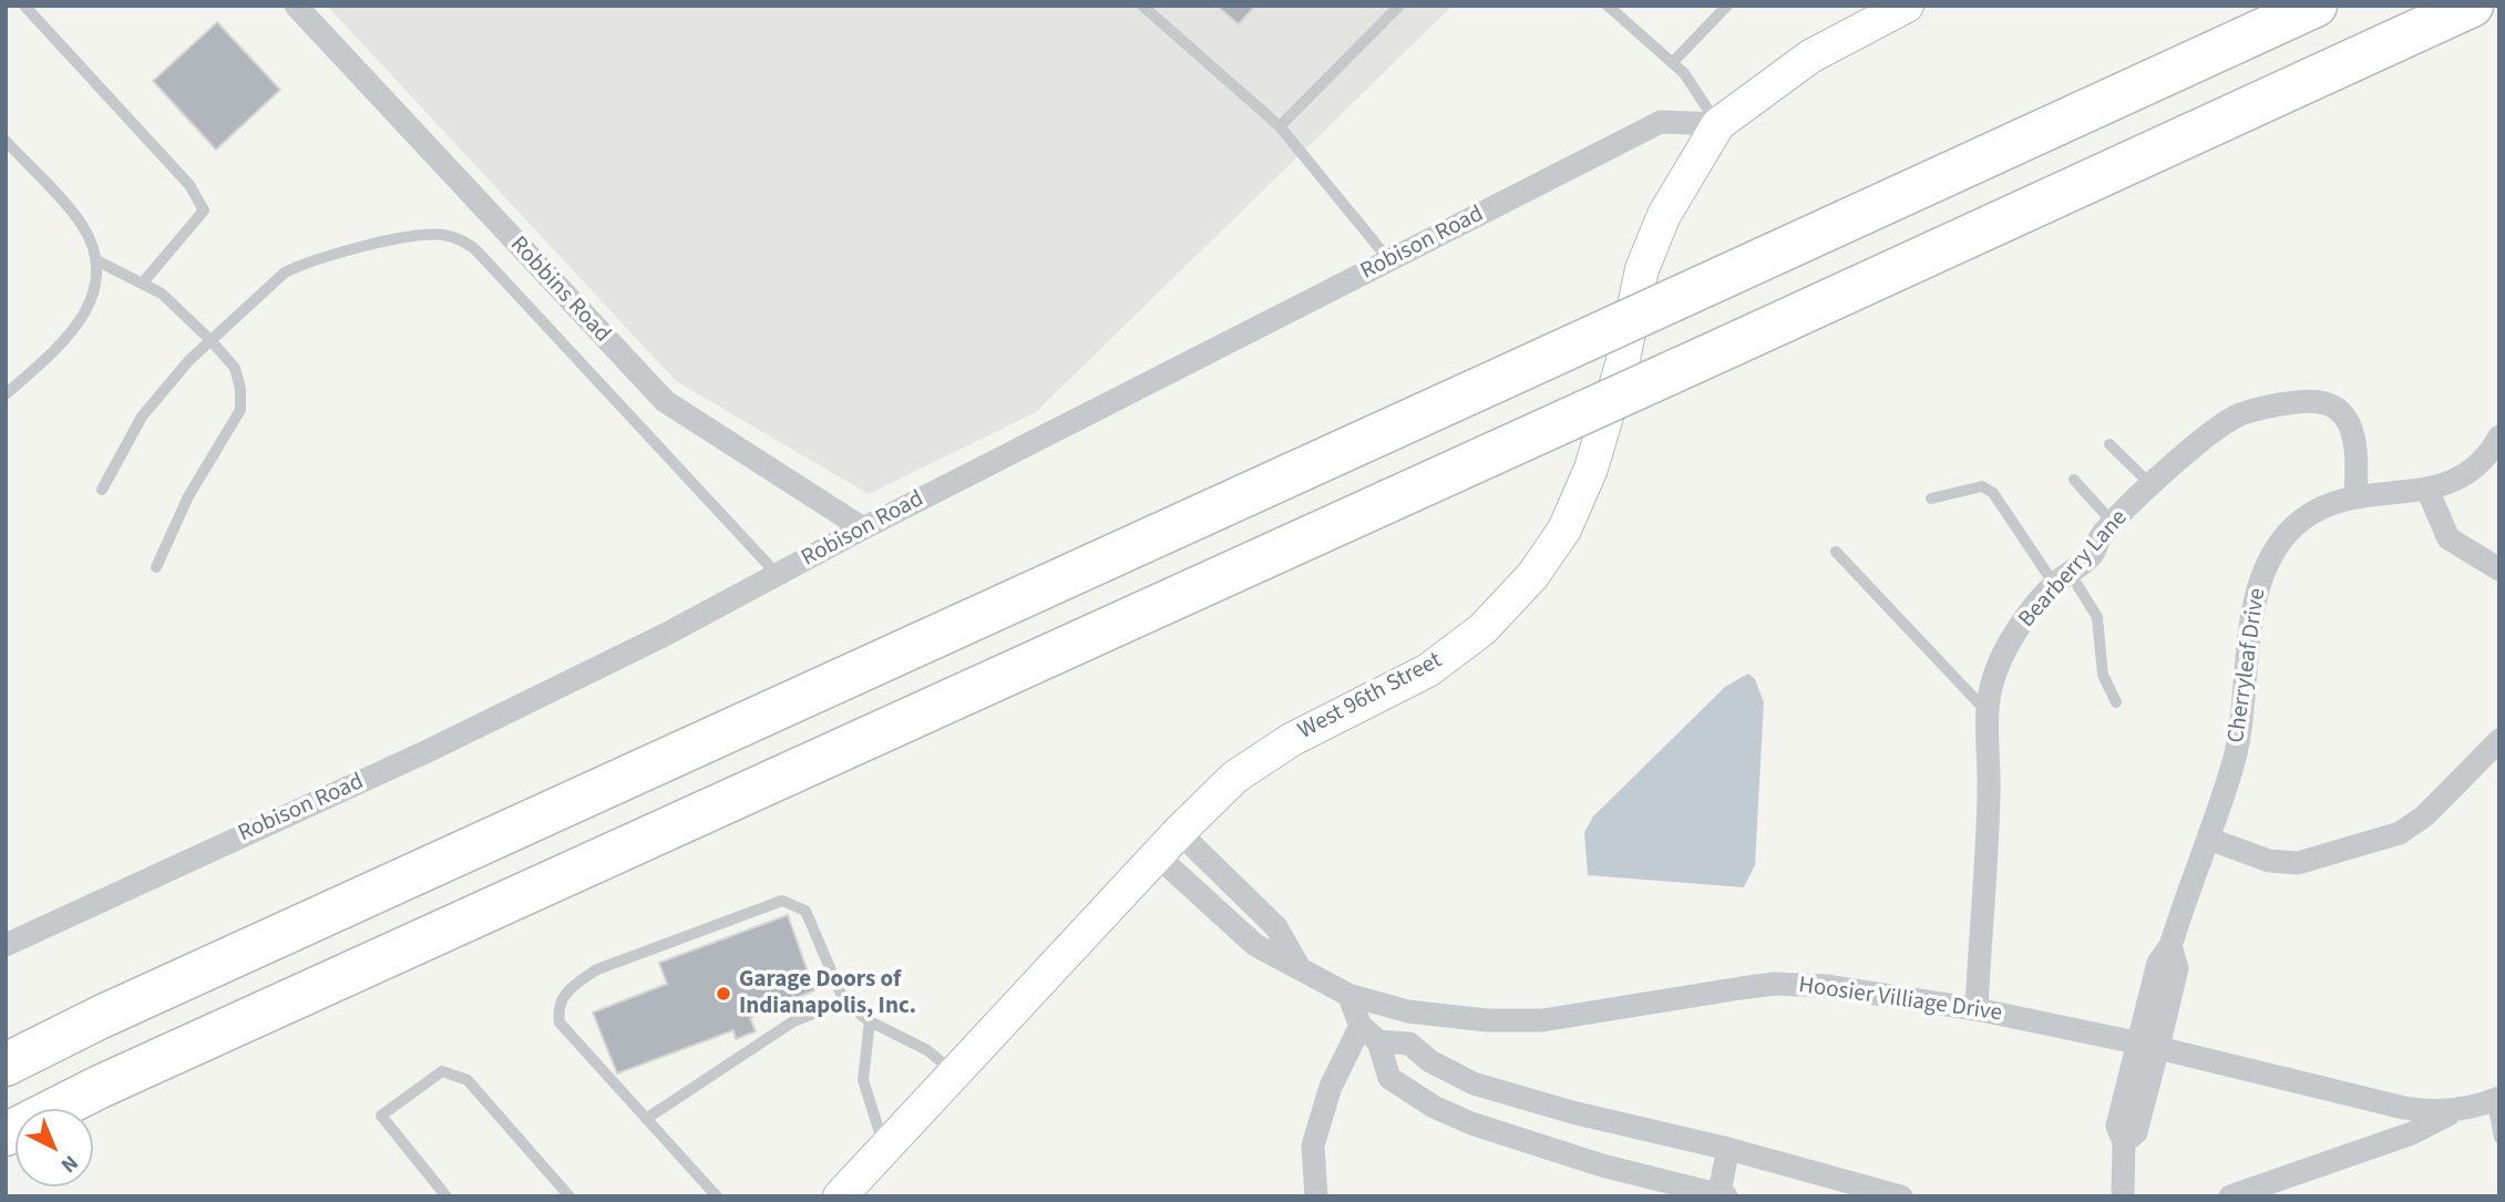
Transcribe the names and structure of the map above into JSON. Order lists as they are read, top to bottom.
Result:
{
  "streets": {
    "street": [
      "Robison Road",
      "Robbins Road",
      "Bearberry Lane",
      "Cherryleaf Drive",
      "West 96th Street",
      "Hoosier Villiage Drive"
    ]
  },
  "crossings": [
    ["Robison Road", "Robbins Road"],
    ["Robison Road", "West 96th Street"],
    ["Bearberry Lane", "Cherryleaf Drive"],
    ["Bearberry Lane", "Hoosier Villiage Drive"],
    ["Cherryleaf Drive", "Hoosier Villiage Drive"],
    ["West 96th Street", "Hoosier Villiage Drive"]
  ],
  "places": ["Garage Doors of Indianapolis, Inc."],
  "north": "bottom right"
}
